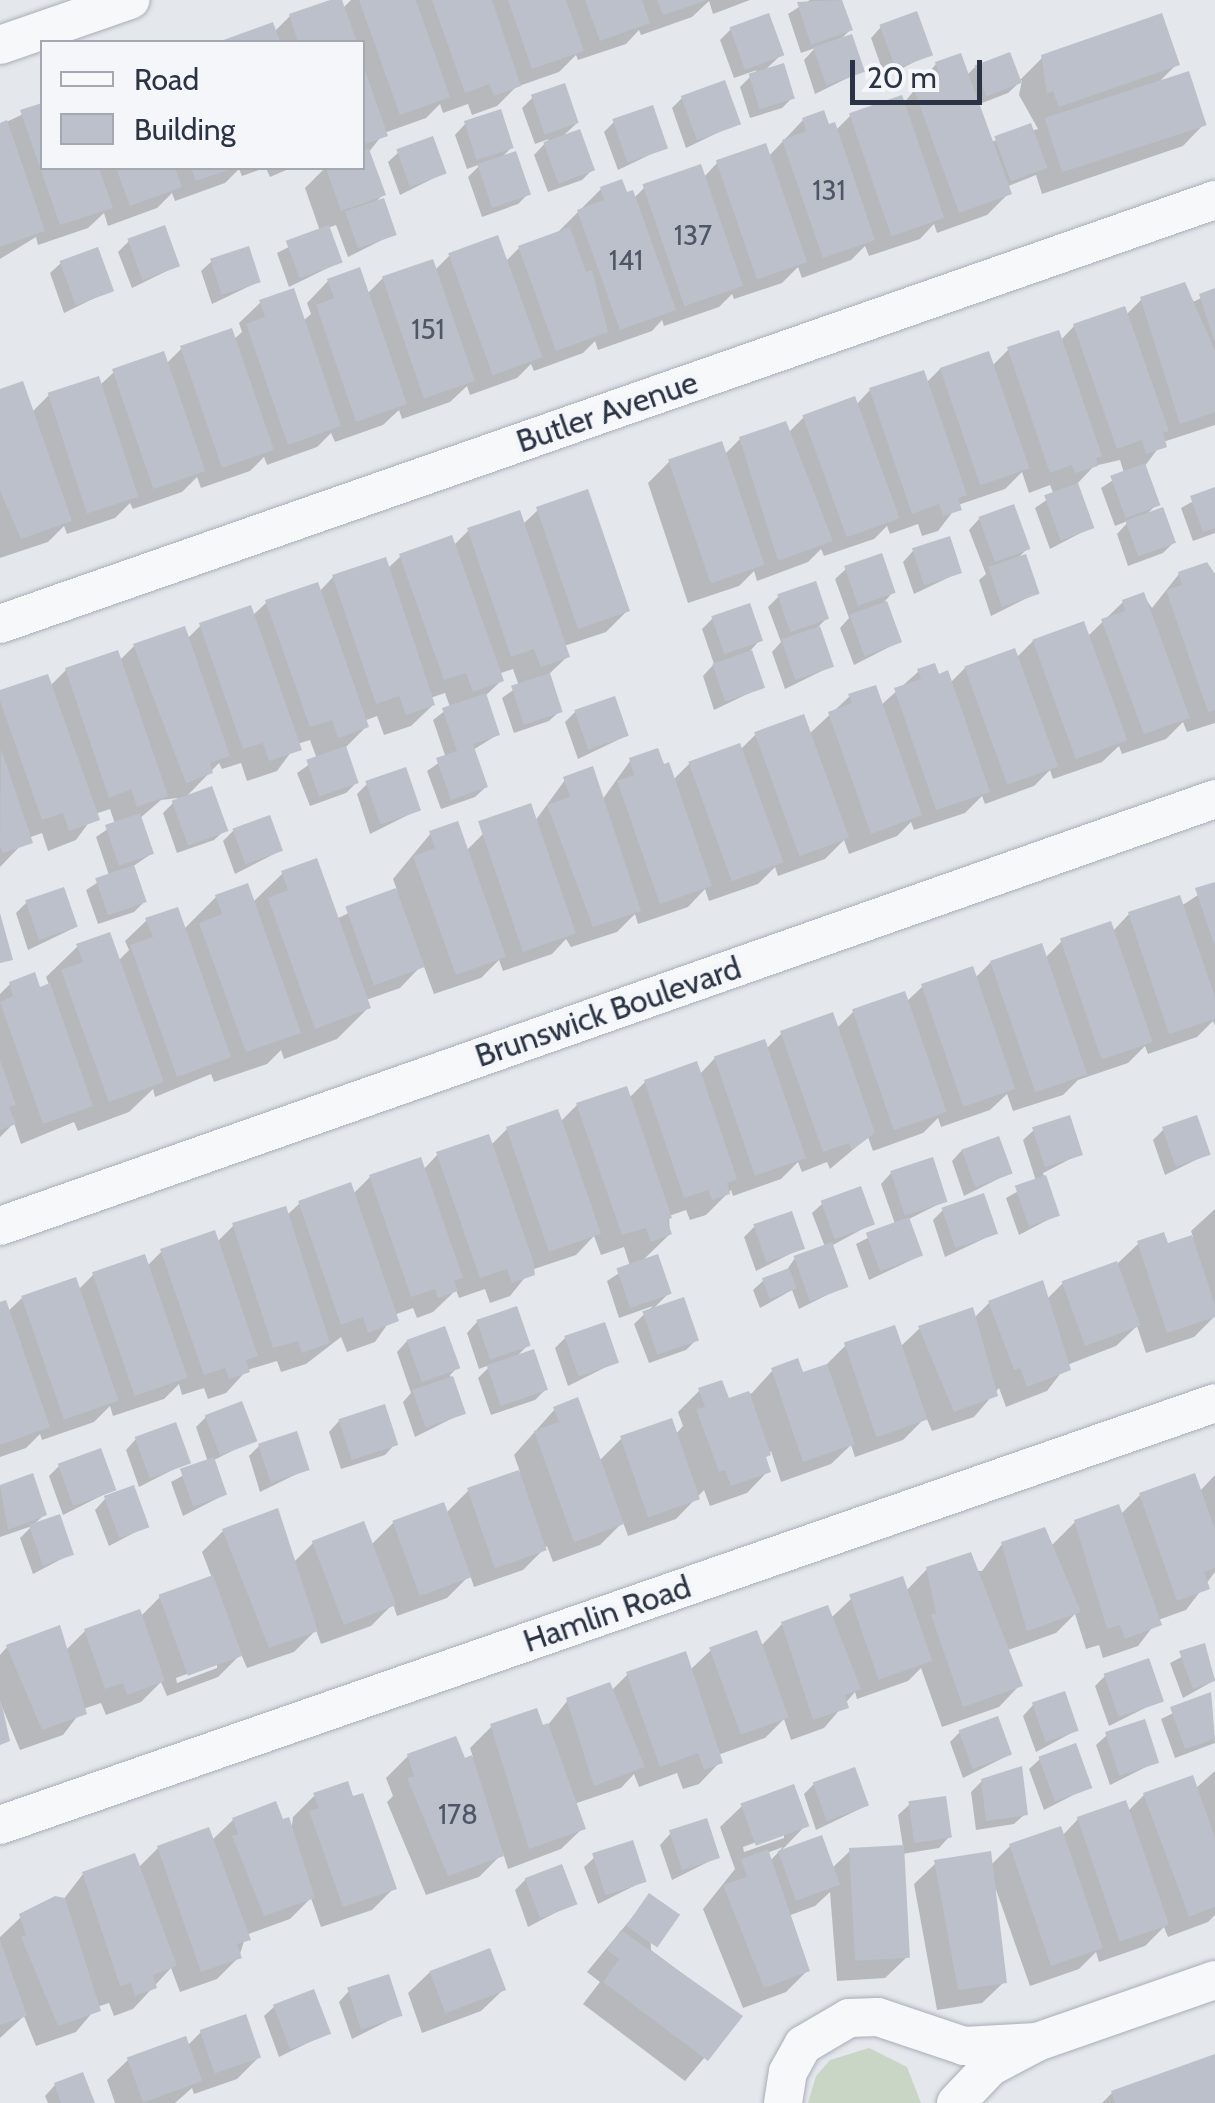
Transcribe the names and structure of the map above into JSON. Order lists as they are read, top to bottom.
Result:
{
  "streets": {
    "street": ["Butler Avenue", "Brunswick Boulevard", "Hamlin Road"]
  },
  "house_numbers": [
    "131",
    "137",
    "141",
    "151",
    "178"
  ],
  "legend": ["Road", "Building"],
  "scale_bar": "20 m"
}
